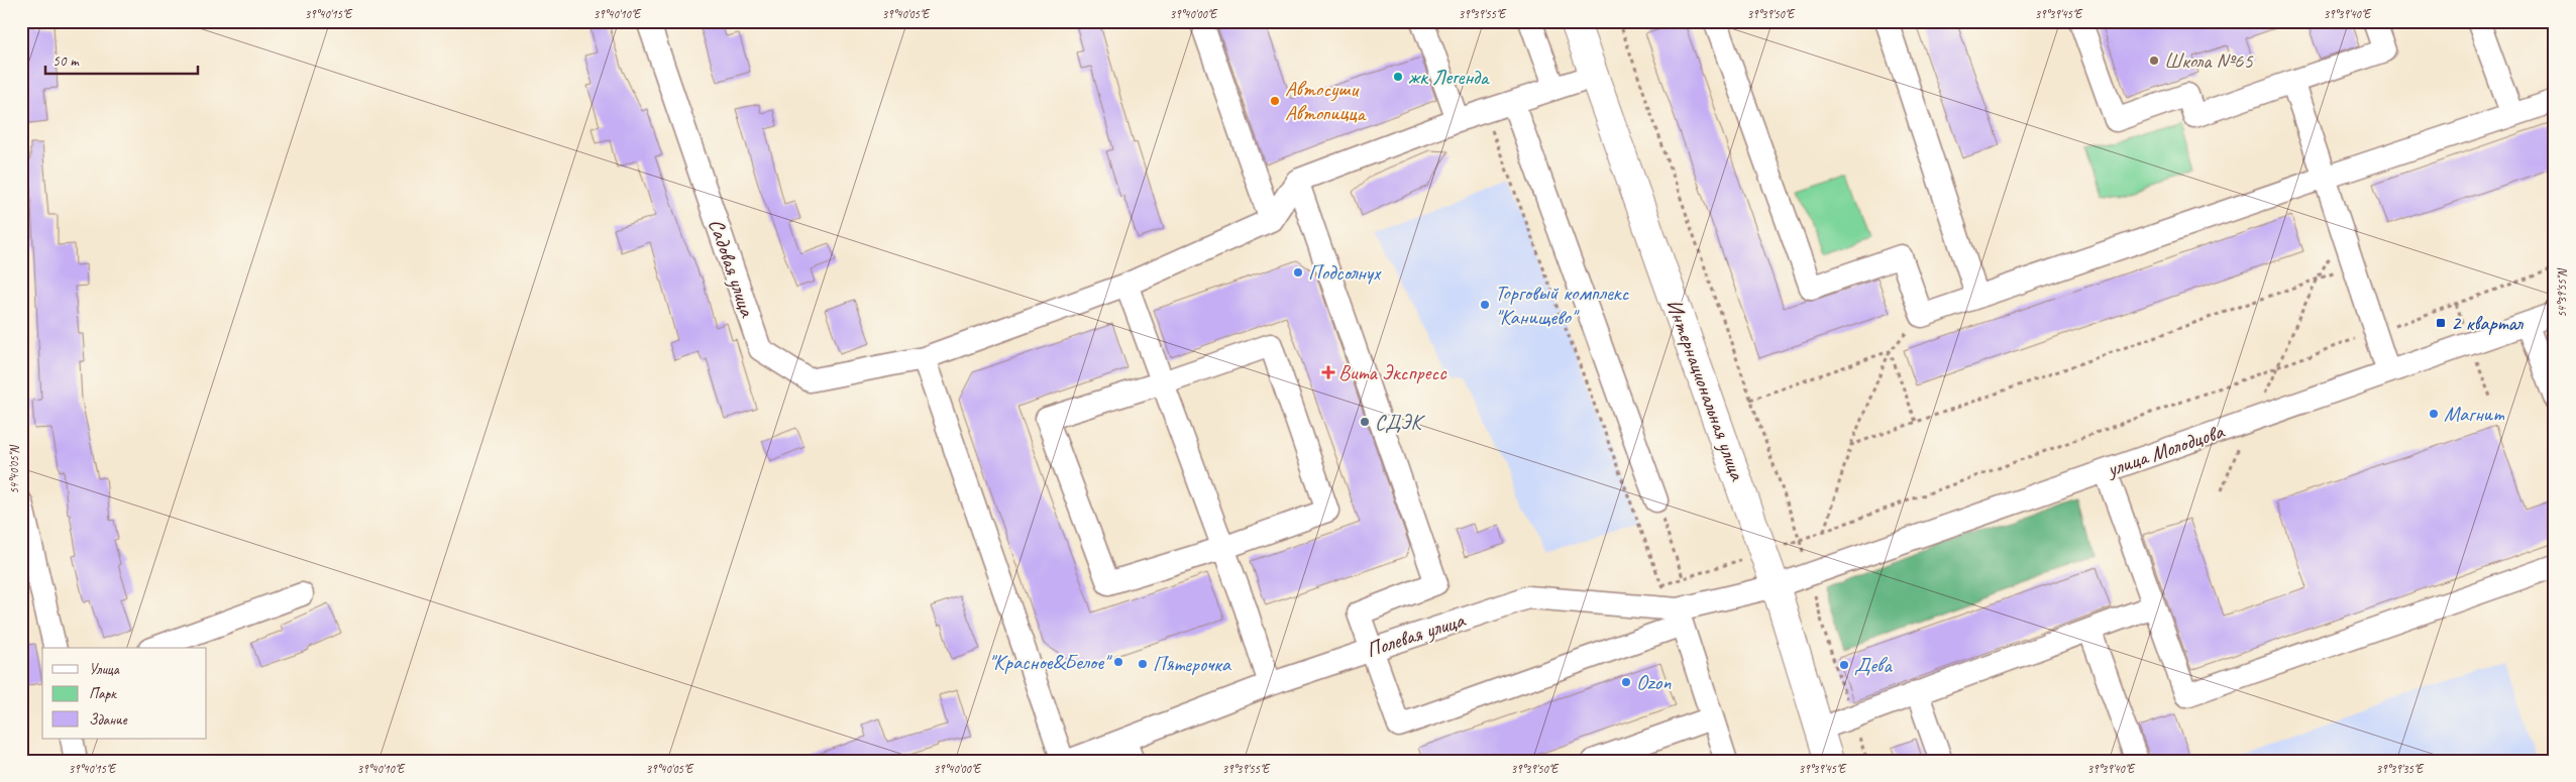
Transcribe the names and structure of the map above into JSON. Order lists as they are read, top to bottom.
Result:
{
  "streets": {
    "main road": ["Интернациональная улица"],
    "street": ["Садовая улица", "улица Молодцова", "Полевая улица"]
  },
  "crossings": [
    ["Интернациональная улица", "улица Молодцова"],
    ["Интернациональная улица", "Полевая улица"],
    ["улица Молодцова", "Полевая улица"]
  ],
  "places": {
    "other": [
      "Школа №65",
      "жк Легенда",
      "Автосуши Автопицца",
      "Подсолнух",
      "Торговый комплекс \"Канищево\"",
      "Магнит",
      "СДЭК",
      "\"Красное&Белое\"",
      "Пятерочка",
      "Дева",
      "Ozon"
    ],
    "transit": ["2 квартал"],
    "health": ["Вита Экспресс"]
  },
  "legend": ["Улица", "Парк", "Здание"],
  "scale_bar": "50 m",
  "coordinates": [
    "39°40'15\"E",
    "39°40'10\"E",
    "39°40'05\"E",
    "39°40'00\"E",
    "39°39'55\"E",
    "39°39'50\"E",
    "39°39'45\"E",
    "39°39'40\"E",
    "54°39'55\"N",
    "54°40'05\"N",
    "39°39'35\"E"
  ]
}
